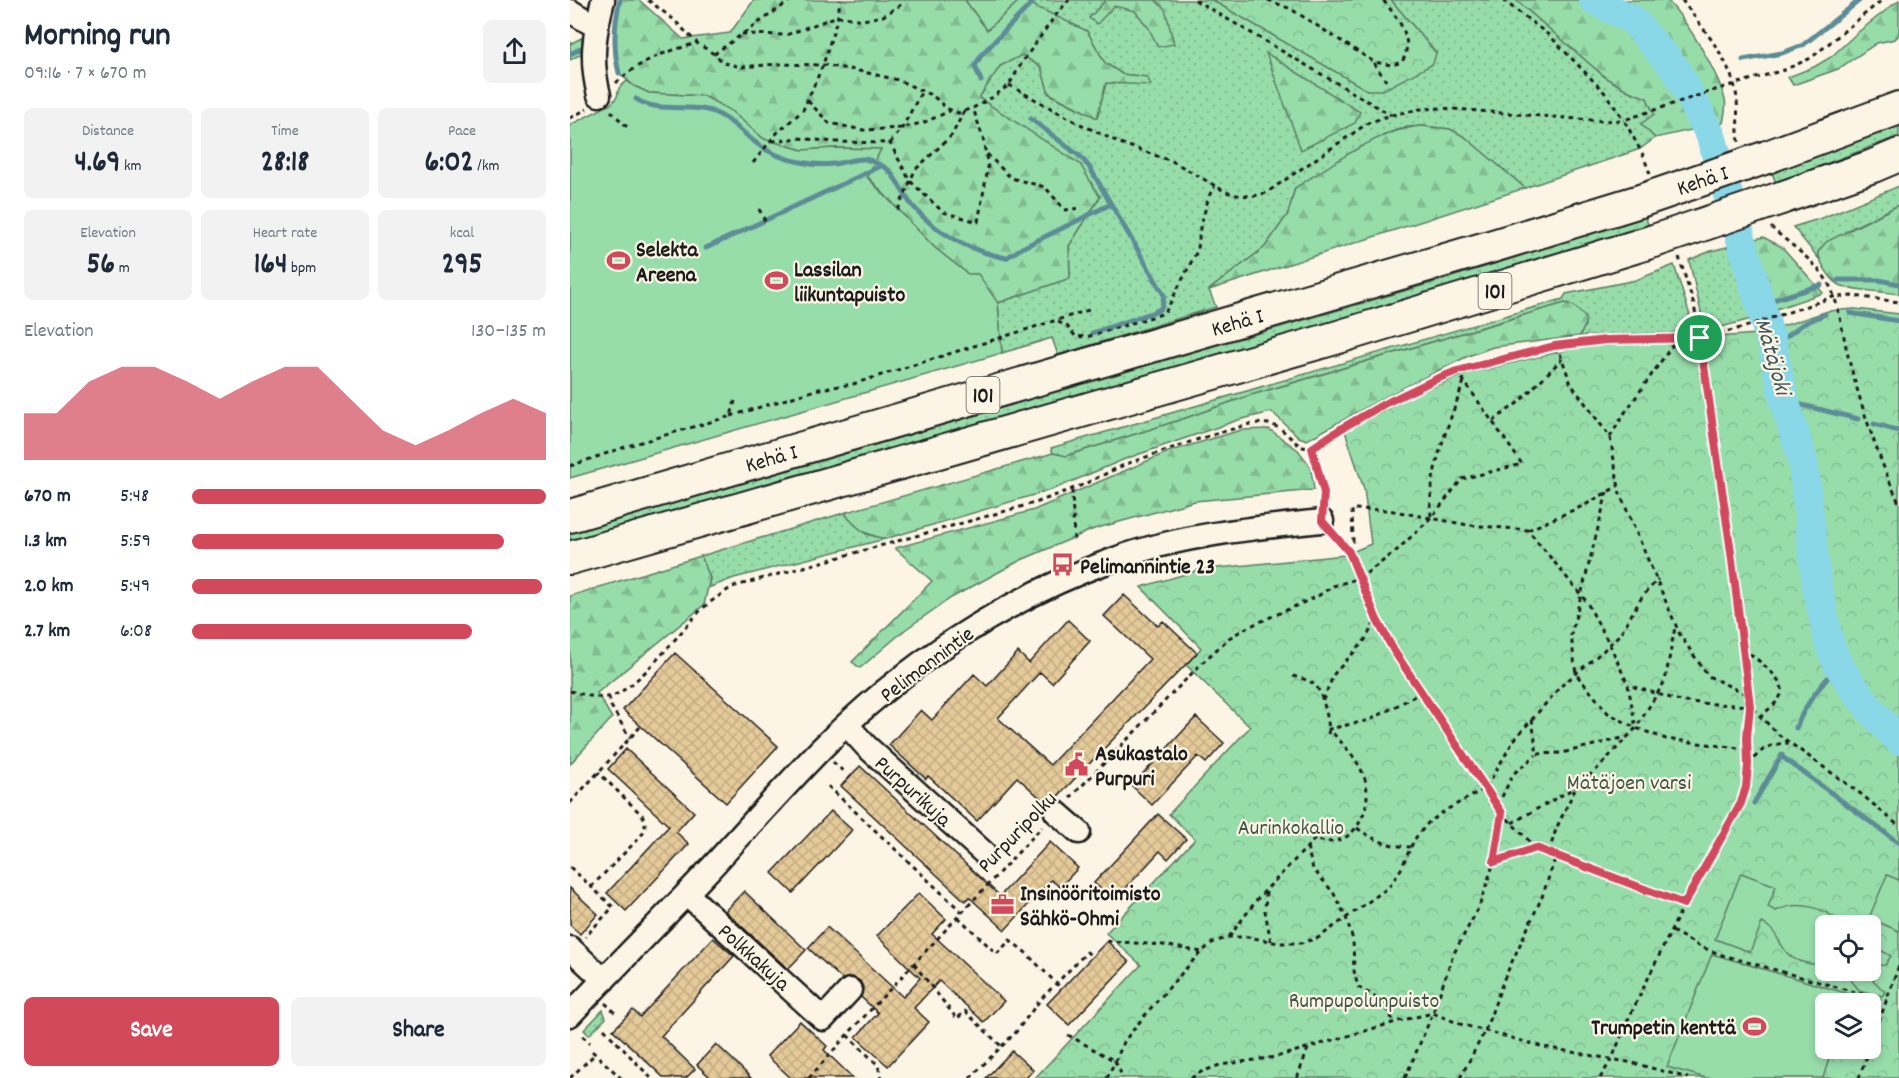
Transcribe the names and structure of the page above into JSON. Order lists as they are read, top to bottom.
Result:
{
  "streets": {
    "highway": ["Kehä I", "101"],
    "street": ["Pelimannintie", "Purpurikuja", "Polkkakuja"],
    "path": ["Purpuripolku"]
  },
  "crossings": [
    ["Pelimannintie", "Purpurikuja"],
    ["Pelimannintie", "Polkkakuja"]
  ],
  "water": ["Mätäjoki"],
  "parks": ["Mätäjoen varsi", "Aurinkokallio", "Rumpupolunpuisto"],
  "places": {
    "sports": ["Selekta Areena", "Lassilan liikuntapuisto", "Trumpetin kenttä"],
    "bus stop": ["Pelimannintie 23"],
    "public building": ["Asukastalo Purpuri"],
    "office": ["Insinööritoimisto Sähkö-Ohmi"]
  },
  "page": {
    "heading": ["Morning run", "09:16 · 7 × 670 m"],
    "stats": [
      ["Distance", "4.69 km"],
      ["Time", "28:18"],
      ["Pace", "6:02 /km"],
      ["Elevation", "56 m"],
      ["Heart rate", "164 bpm"],
      ["kcal", "295"]
    ],
    "chart": ["Elevation", "130–135 m"],
    "list": [
      {
        "name": "670 m",
        "note": "5:48"
      },
      {
        "name": "1.3 km",
        "note": "5:59"
      },
      {
        "name": "2.0 km",
        "note": "5:49"
      },
      {
        "name": "2.7 km",
        "note": "6:08"
      }
    ],
    "buttons": ["Save", "Share"]
  }
}
